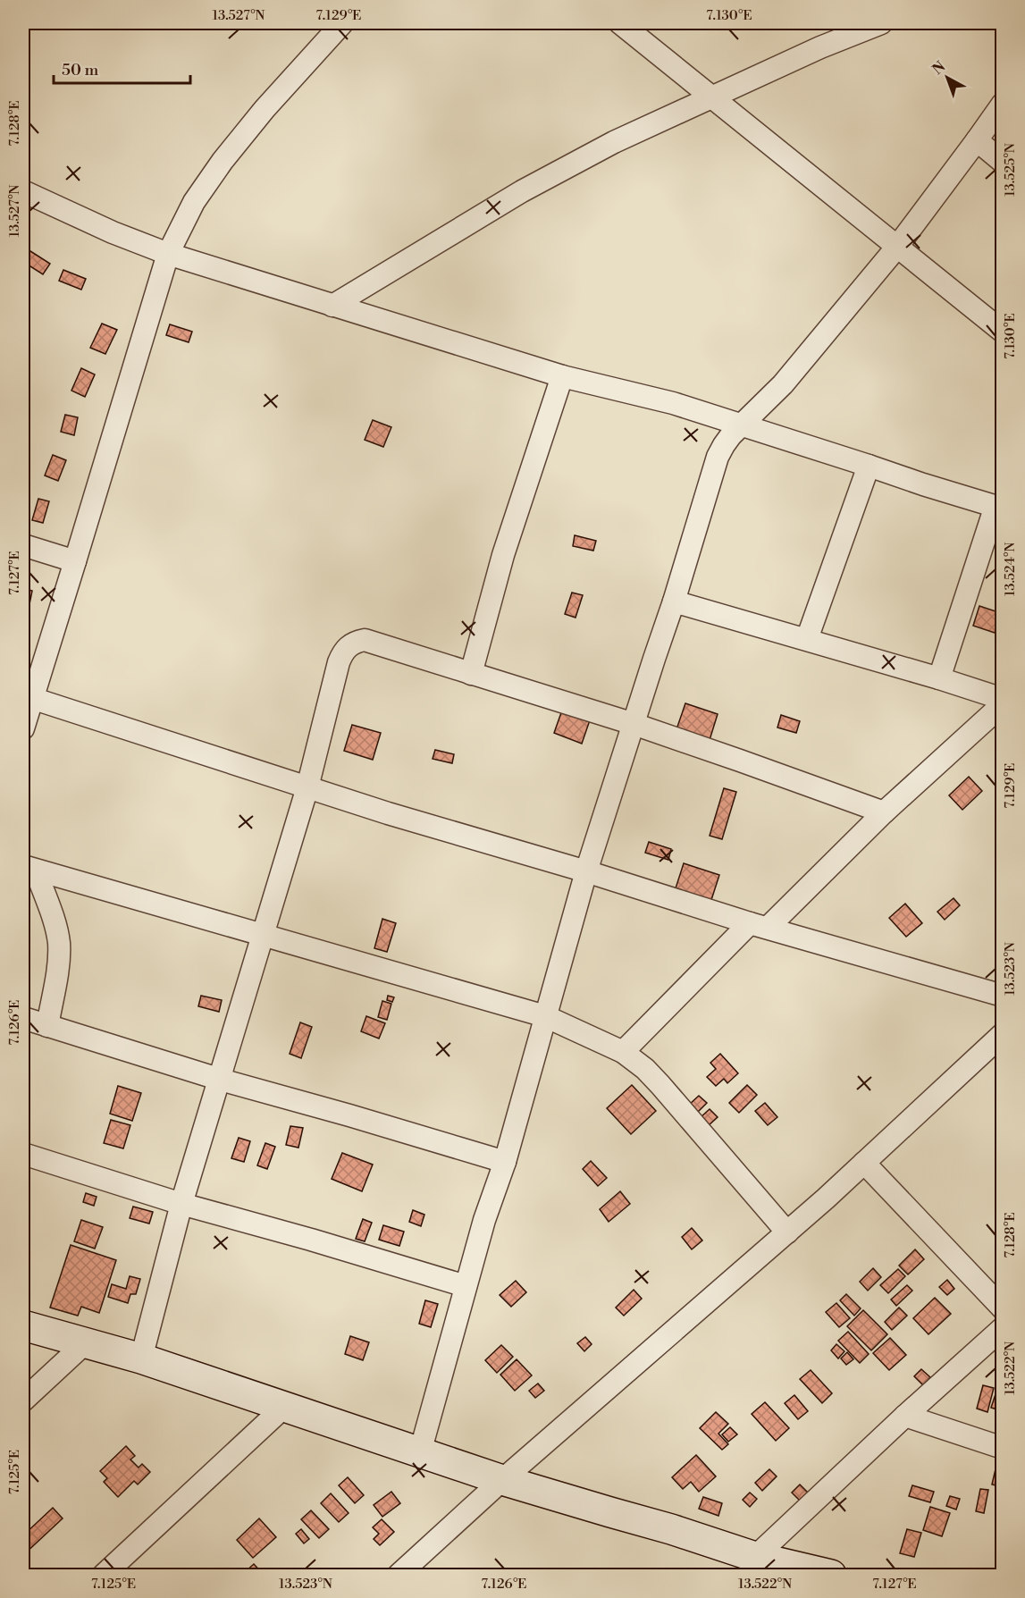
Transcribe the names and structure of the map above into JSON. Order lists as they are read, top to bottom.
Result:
{
  "scale_bar": "50 m",
  "north": "top left",
  "coordinates": [
    "13.527°N",
    "7.129°E",
    "7.130°E",
    "7.128°E",
    "13.525°N",
    "13.524°N",
    "7.127°E",
    "13.523°N",
    "7.126°E",
    "13.522°N",
    "7.125°E"
  ]
}
